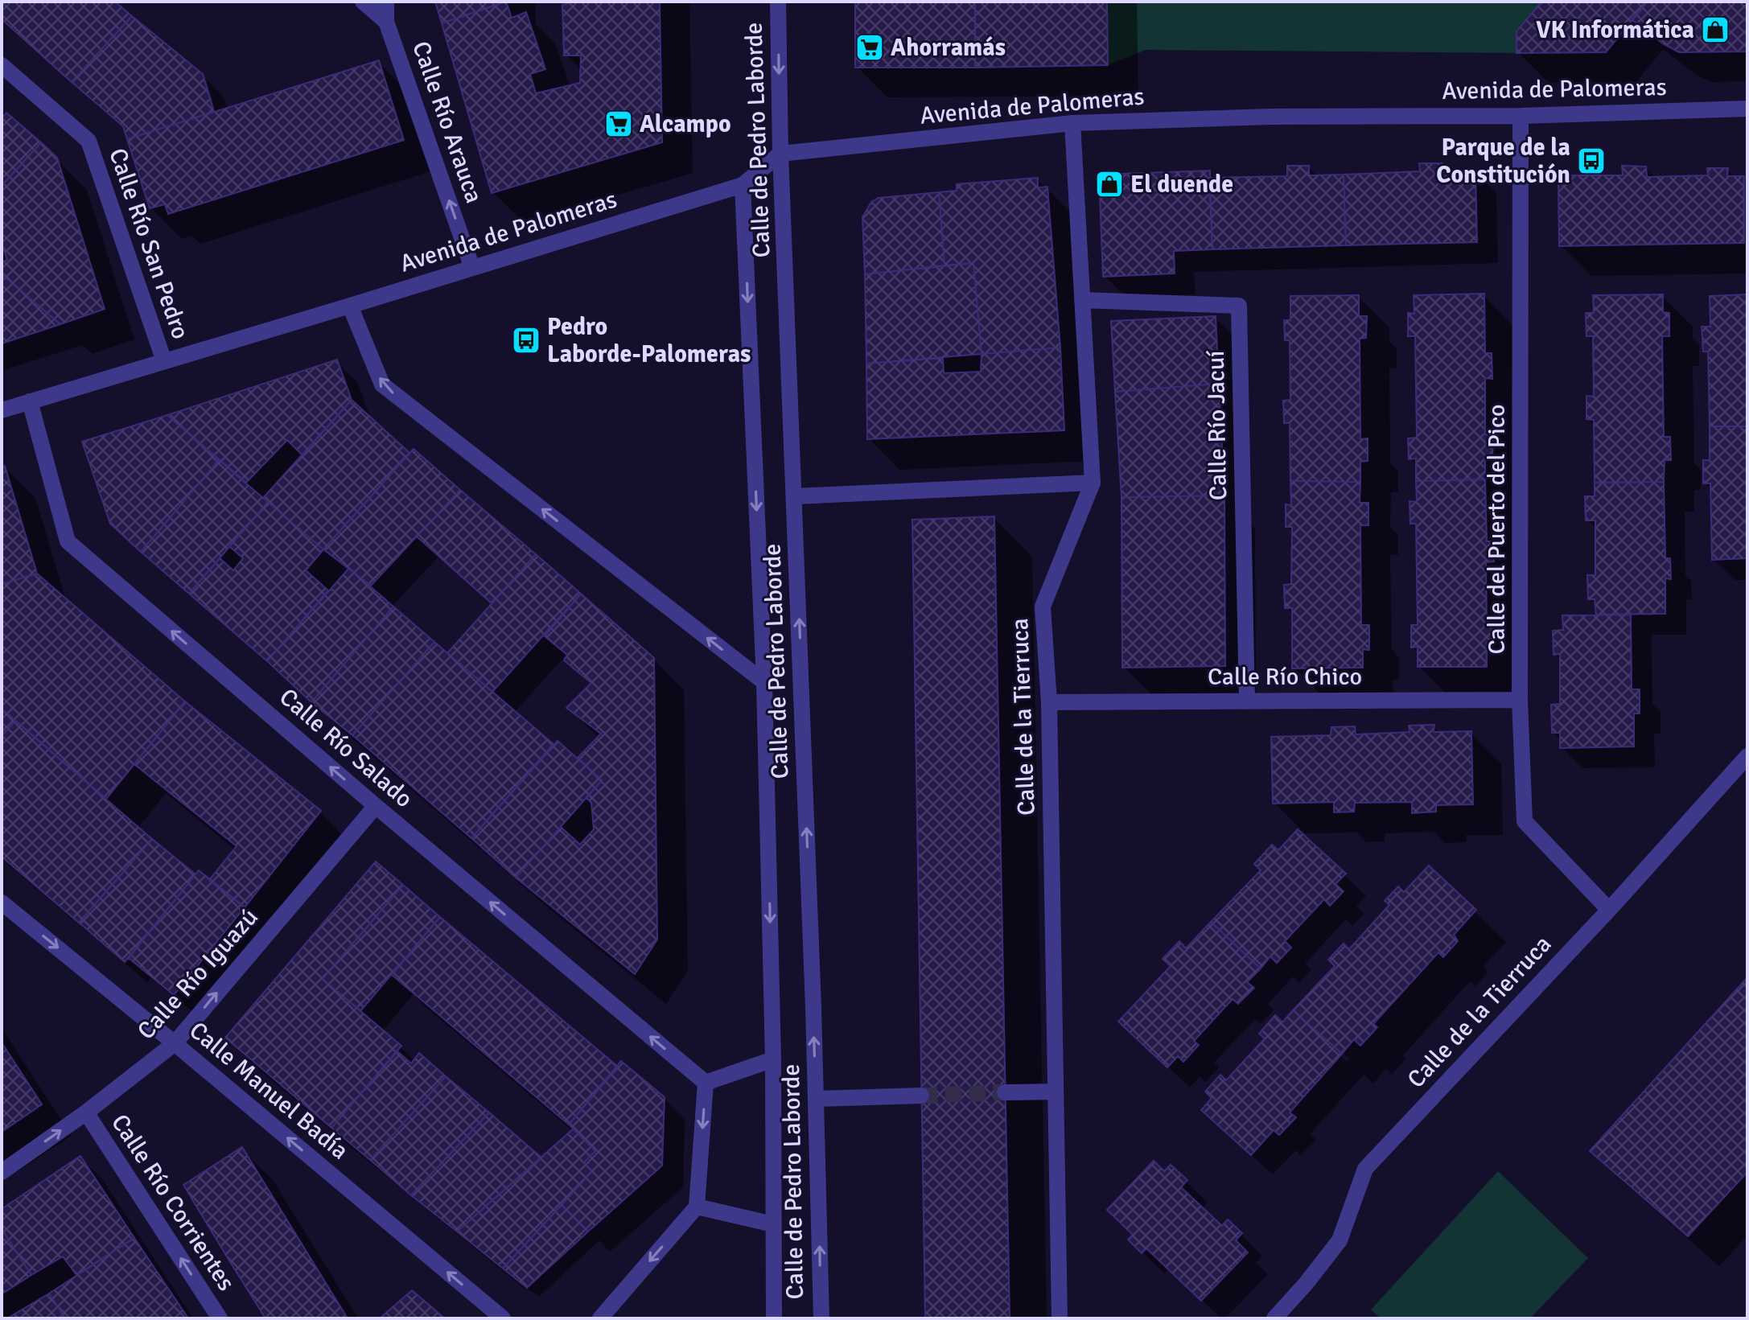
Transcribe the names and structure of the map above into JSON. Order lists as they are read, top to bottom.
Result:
{
  "streets": {
    "street": [
      "Avenida de Palomeras",
      "Calle Río Arauca",
      "Calle de Pedro Laborde",
      "Calle Río San Pedro",
      "Calle Río Jacuí",
      "Calle del Puerto del Pico",
      "Calle Río Chico",
      "Calle de la Tierruca",
      "Calle Río Salado",
      "Calle Río Iguazú",
      "Calle Manuel Badía",
      "Calle Río Corrientes"
    ]
  },
  "crossings": [
    ["Avenida de Palomeras", "Calle Río Arauca"],
    ["Avenida de Palomeras", "Calle de Pedro Laborde"],
    ["Avenida de Palomeras", "Calle Río San Pedro"],
    ["Avenida de Palomeras", "Calle del Puerto del Pico"],
    ["Avenida de Palomeras", "Calle de la Tierruca"],
    ["Avenida de Palomeras", "Calle Río Salado"],
    ["Calle Río Jacuí", "Calle Río Chico"],
    ["Calle Río Jacuí", "Calle de la Tierruca"],
    ["Calle del Puerto del Pico", "Calle Río Chico"],
    ["Calle del Puerto del Pico", "Calle de la Tierruca"],
    ["Calle Río Chico", "Calle de la Tierruca"],
    ["Calle Río Salado", "Calle Río Iguazú"],
    ["Calle Río Iguazú", "Calle Manuel Badía"],
    ["Calle Río Iguazú", "Calle Río Corrientes"]
  ],
  "one_way": [
    "Calle Río Arauca",
    "Calle Río Salado",
    "Calle Río Iguazú",
    "Calle Río Corrientes"
  ],
  "places": {
    "shop": ["VK Informática", "El duende"],
    "supermarket": ["Ahorramás", "Alcampo"],
    "bus stop": ["Parque de la Constitución", "Pedro Laborde-Palomeras"]
  }
}
